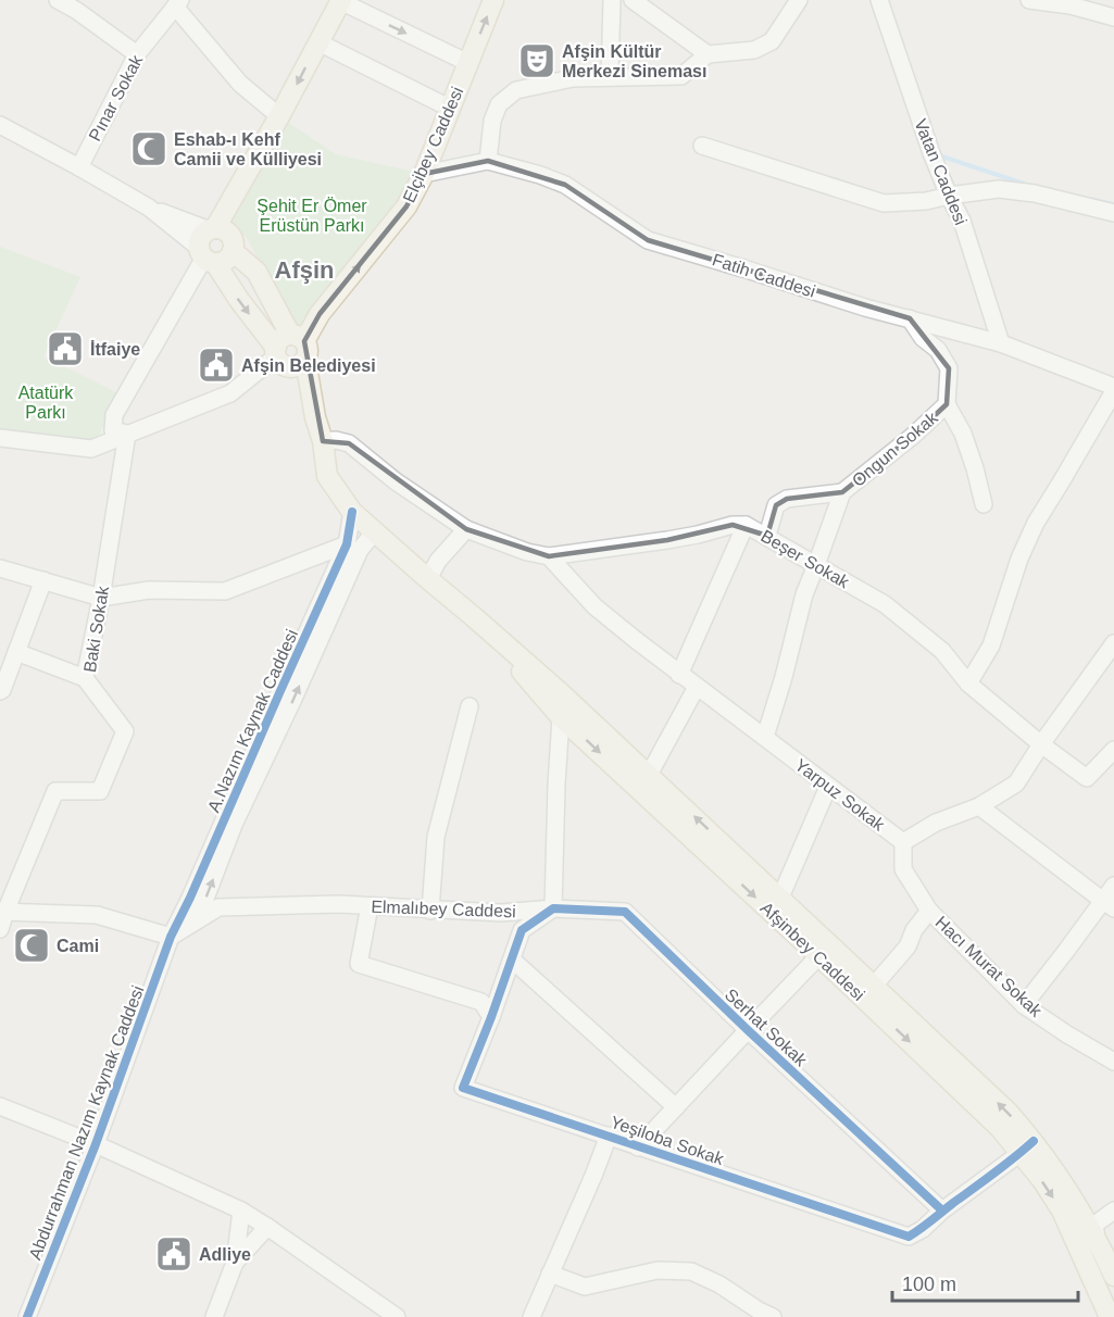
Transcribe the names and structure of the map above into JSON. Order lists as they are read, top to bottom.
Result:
{
  "streets": {
    "main road": ["Elçibey Caddesi", "Afşinbey Caddesi"],
    "street": [
      "Pınar Sokak",
      "Vatan Caddesi",
      "Fatih Caddesi",
      "Ongun Sokak",
      "Beşer Sokak",
      "Baki Sokak",
      "A.Nazım Kaynak Caddesi",
      "Yarpuz Sokak",
      "Elmalıbey Caddesi",
      "Hacı Murat Sokak",
      "Serhat Sokak",
      "Abdurrahman Nazım Kaynak Caddesi",
      "Yeşiloba Sokak"
    ]
  },
  "crossings": [
    ["Elçibey Caddesi", "Fatih Caddesi"],
    ["Elçibey Caddesi", "Afşinbey Caddesi"],
    ["Vatan Caddesi", "Fatih Caddesi"],
    ["Fatih Caddesi", "Ongun Sokak"],
    ["Ongun Sokak", "Beşer Sokak"],
    ["Ongun Sokak", "Yarpuz Sokak"],
    ["Beşer Sokak", "Yarpuz Sokak"],
    ["Beşer Sokak", "Afşinbey Caddesi"],
    ["A.Nazım Kaynak Caddesi", "Elmalıbey Caddesi"],
    ["A.Nazım Kaynak Caddesi", "Afşinbey Caddesi"],
    ["A.Nazım Kaynak Caddesi", "Abdurrahman Nazım Kaynak Caddesi"],
    ["Yarpuz Sokak", "Hacı Murat Sokak"],
    ["Elmalıbey Caddesi", "Serhat Sokak"],
    ["Elmalıbey Caddesi", "Abdurrahman Nazım Kaynak Caddesi"],
    ["Afşinbey Caddesi", "Yeşiloba Sokak"],
    ["Serhat Sokak", "Yeşiloba Sokak"]
  ],
  "districts": ["Afşin"],
  "parks": ["Şehit Er Ömer Erüstün Parkı", "Atatürk Parkı"],
  "places": {
    "theatre": ["Afşin Kültür Merkezi Sineması"],
    "mosque": ["Eshab-ı Kehf Camii ve Külliyesi", "Cami"],
    "public building": ["İtfaiye", "Afşin Belediyesi", "Adliye"]
  },
  "scale_bar": "100 m"
}
